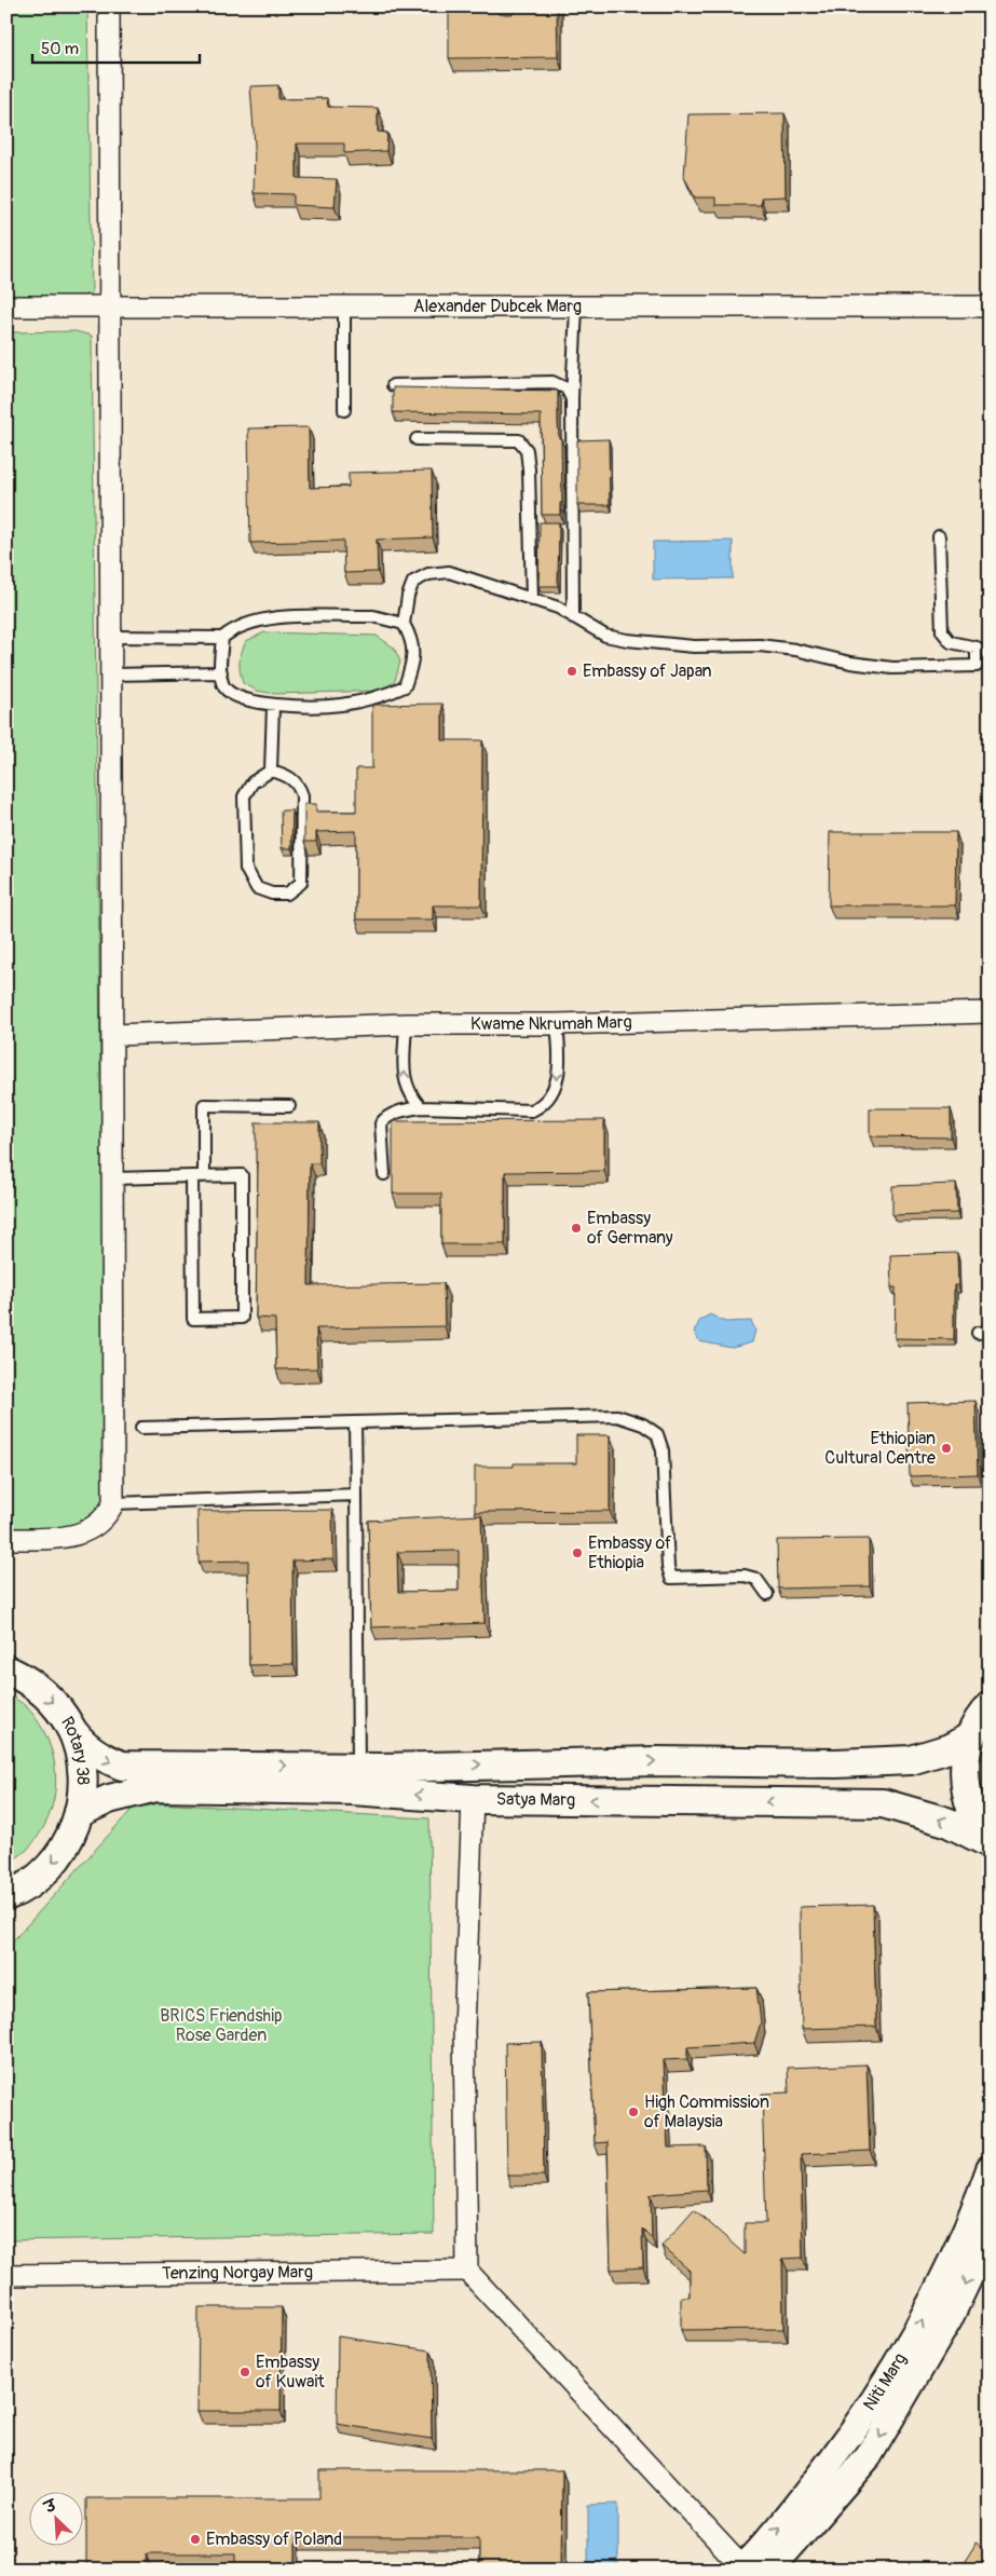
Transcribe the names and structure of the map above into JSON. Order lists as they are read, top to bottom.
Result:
{
  "streets": {
    "main road": ["Rotary 38", "Satya Marg"],
    "street": [
      "Alexander Dubcek Marg",
      "Kwame Nkrumah Marg",
      "Tenzing Norgay Marg",
      "Niti Marg"
    ]
  },
  "crossings": [
    ["Rotary 38", "Satya Marg"]
  ],
  "parks": ["BRICS Friendship Rose Garden"],
  "places": [
    "Embassy of Japan",
    "Embassy of Germany",
    "Ethiopian Cultural Centre",
    "Embassy of Ethiopia",
    "High Commission of Malaysia",
    "Embassy of Kuwait",
    "Embassy of Poland"
  ],
  "scale_bar": "50 m",
  "north": "top left"
}
